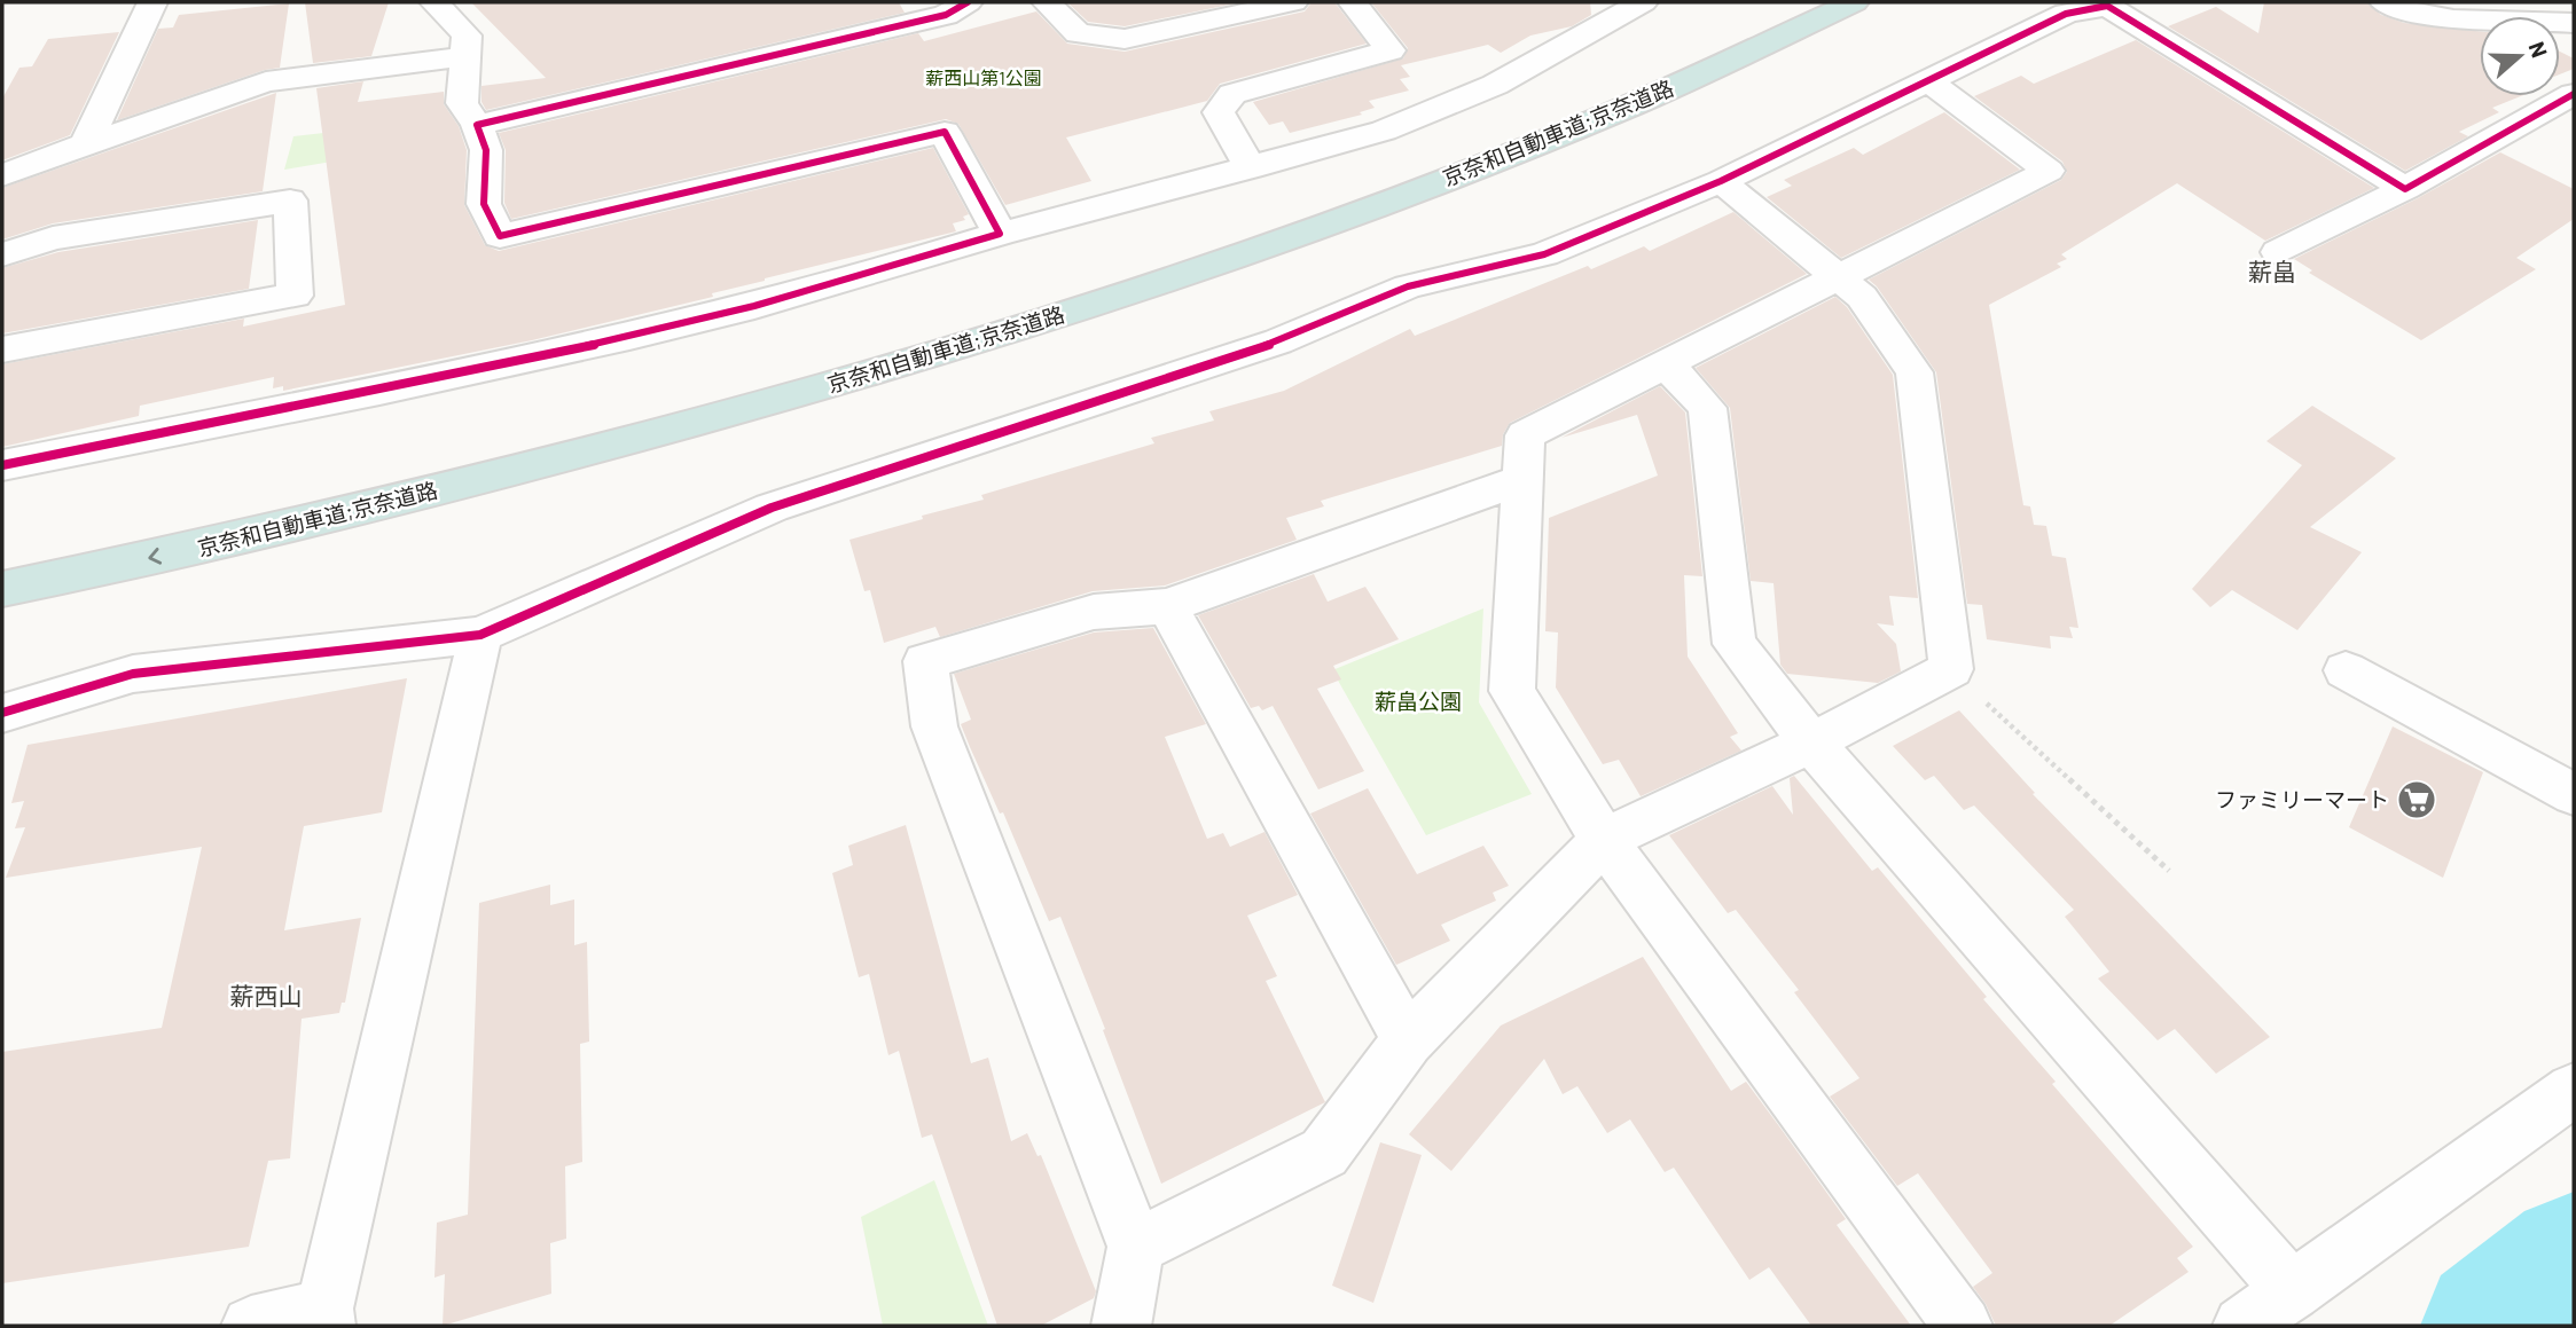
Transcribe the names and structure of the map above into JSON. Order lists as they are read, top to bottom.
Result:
{
  "streets": {
    "highway": ["京奈和自動車道;京奈道路"]
  },
  "districts": ["薪畠", "薪西山"],
  "parks": ["薪西山第1公園", "薪畠公園"],
  "places": {
    "supermarket": ["ファミリーマート"]
  },
  "north": "right"
}
